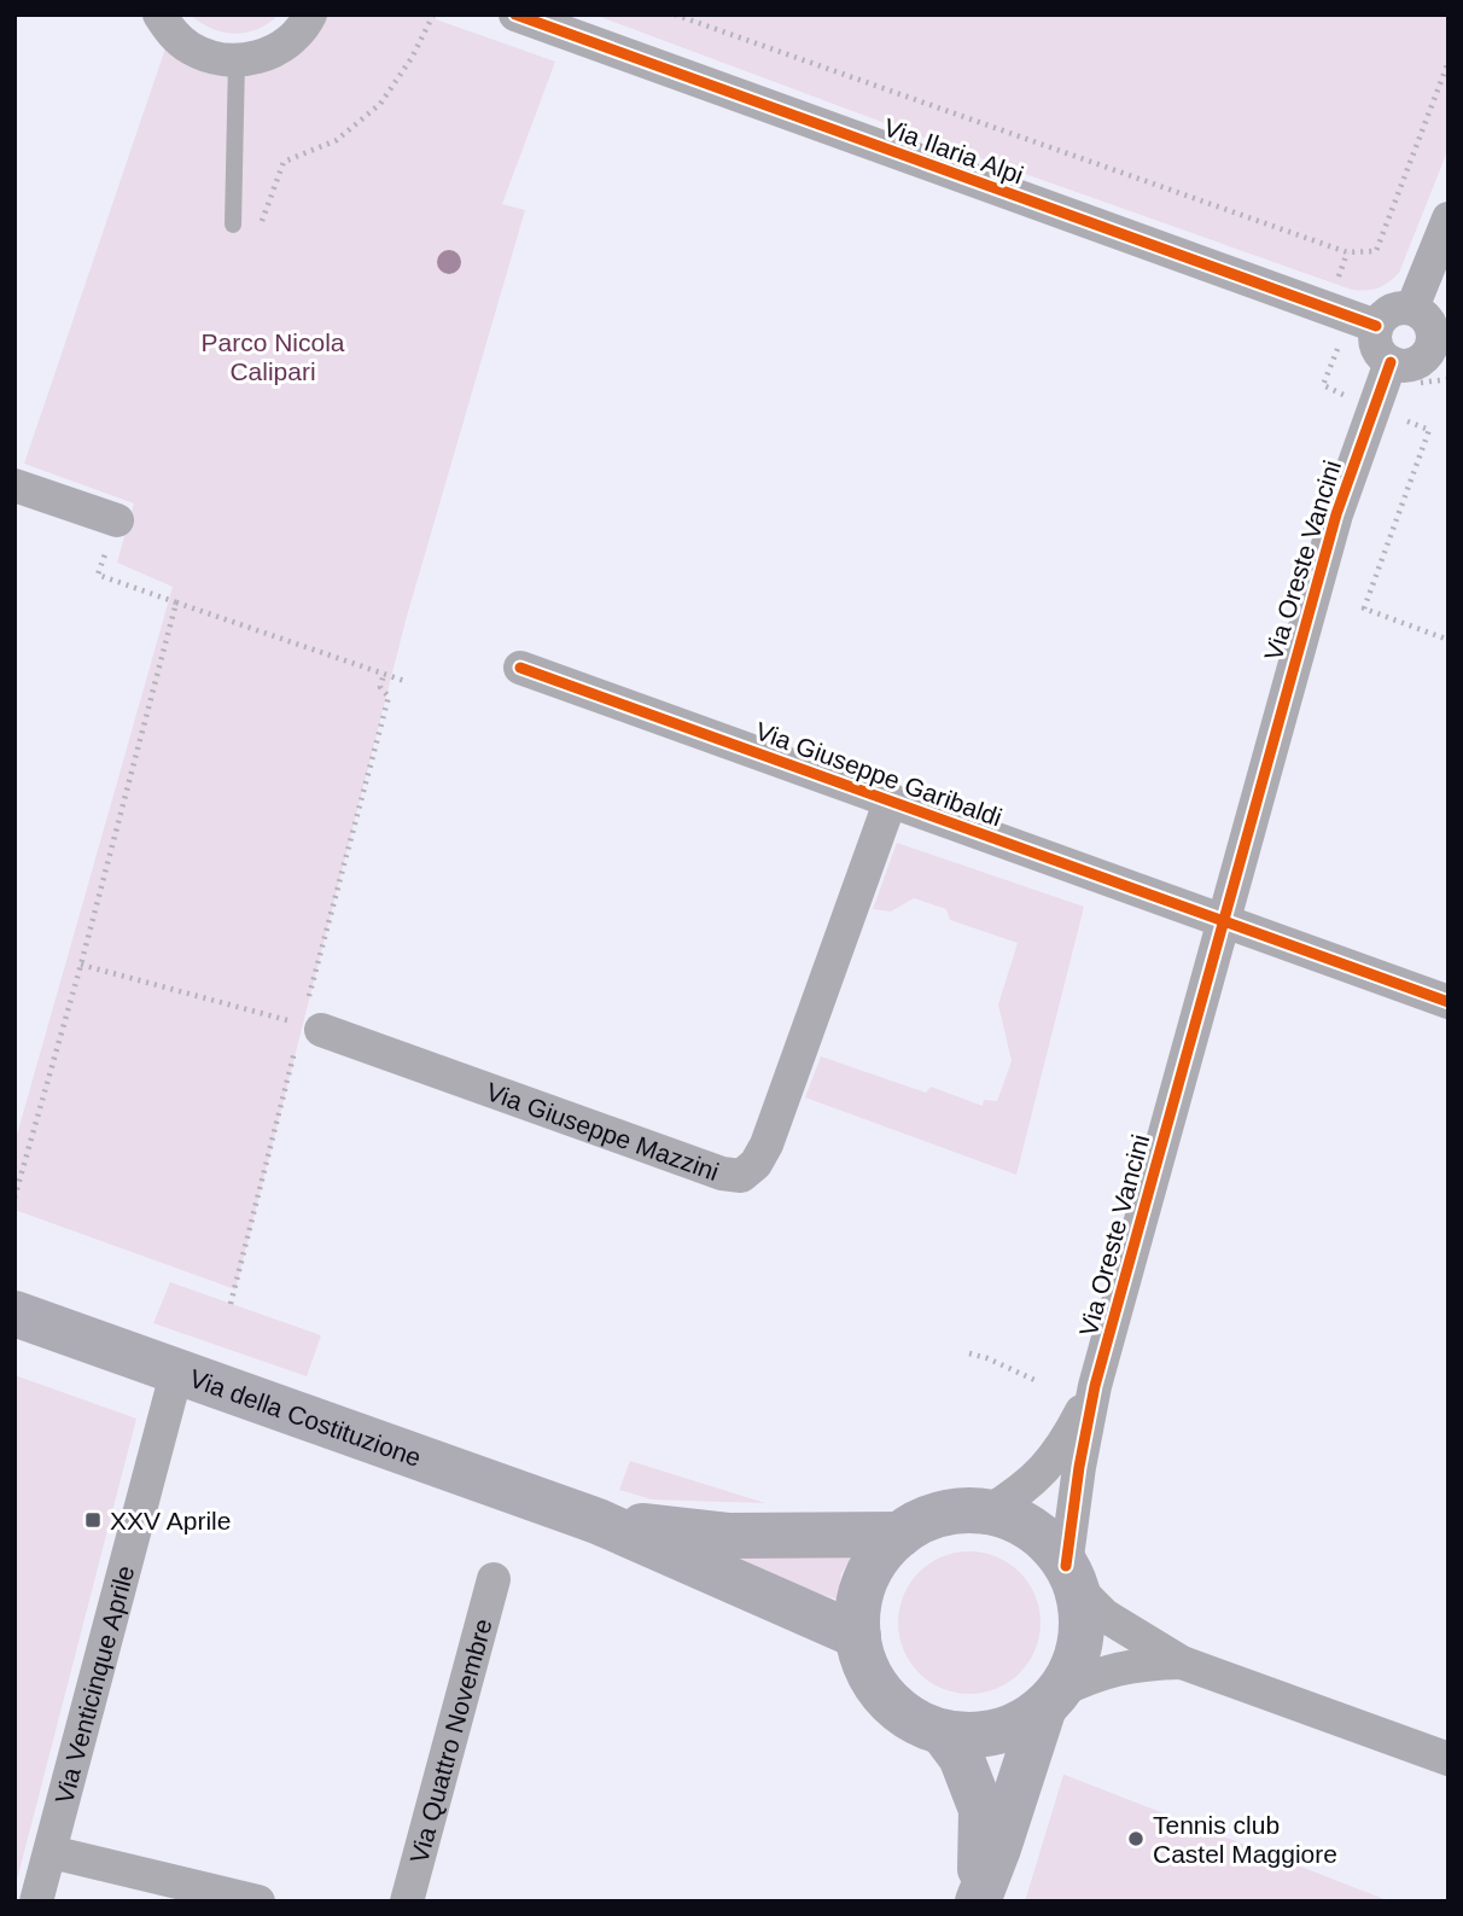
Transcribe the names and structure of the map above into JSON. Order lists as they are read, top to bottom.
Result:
{
  "streets": {
    "street": [
      "Via Ilaria Alpi",
      "Via Oreste Vancini",
      "Via Giuseppe Garibaldi",
      "Via Giuseppe Mazzini",
      "Via della Costituzione",
      "Via Venticinque Aprile",
      "Via Quattro Novembre"
    ]
  },
  "crossings": [
    ["Via Ilaria Alpi", "Via Oreste Vancini"],
    ["Via Oreste Vancini", "Via Giuseppe Garibaldi"],
    ["Via Oreste Vancini", "Via della Costituzione"],
    ["Via Giuseppe Garibaldi", "Via Giuseppe Mazzini"],
    ["Via della Costituzione", "Via Venticinque Aprile"]
  ],
  "parks": ["Parco Nicola Calipari"],
  "places": {
    "transit": ["XXV Aprile"],
    "other": ["Tennis club Castel Maggiore"]
  }
}
